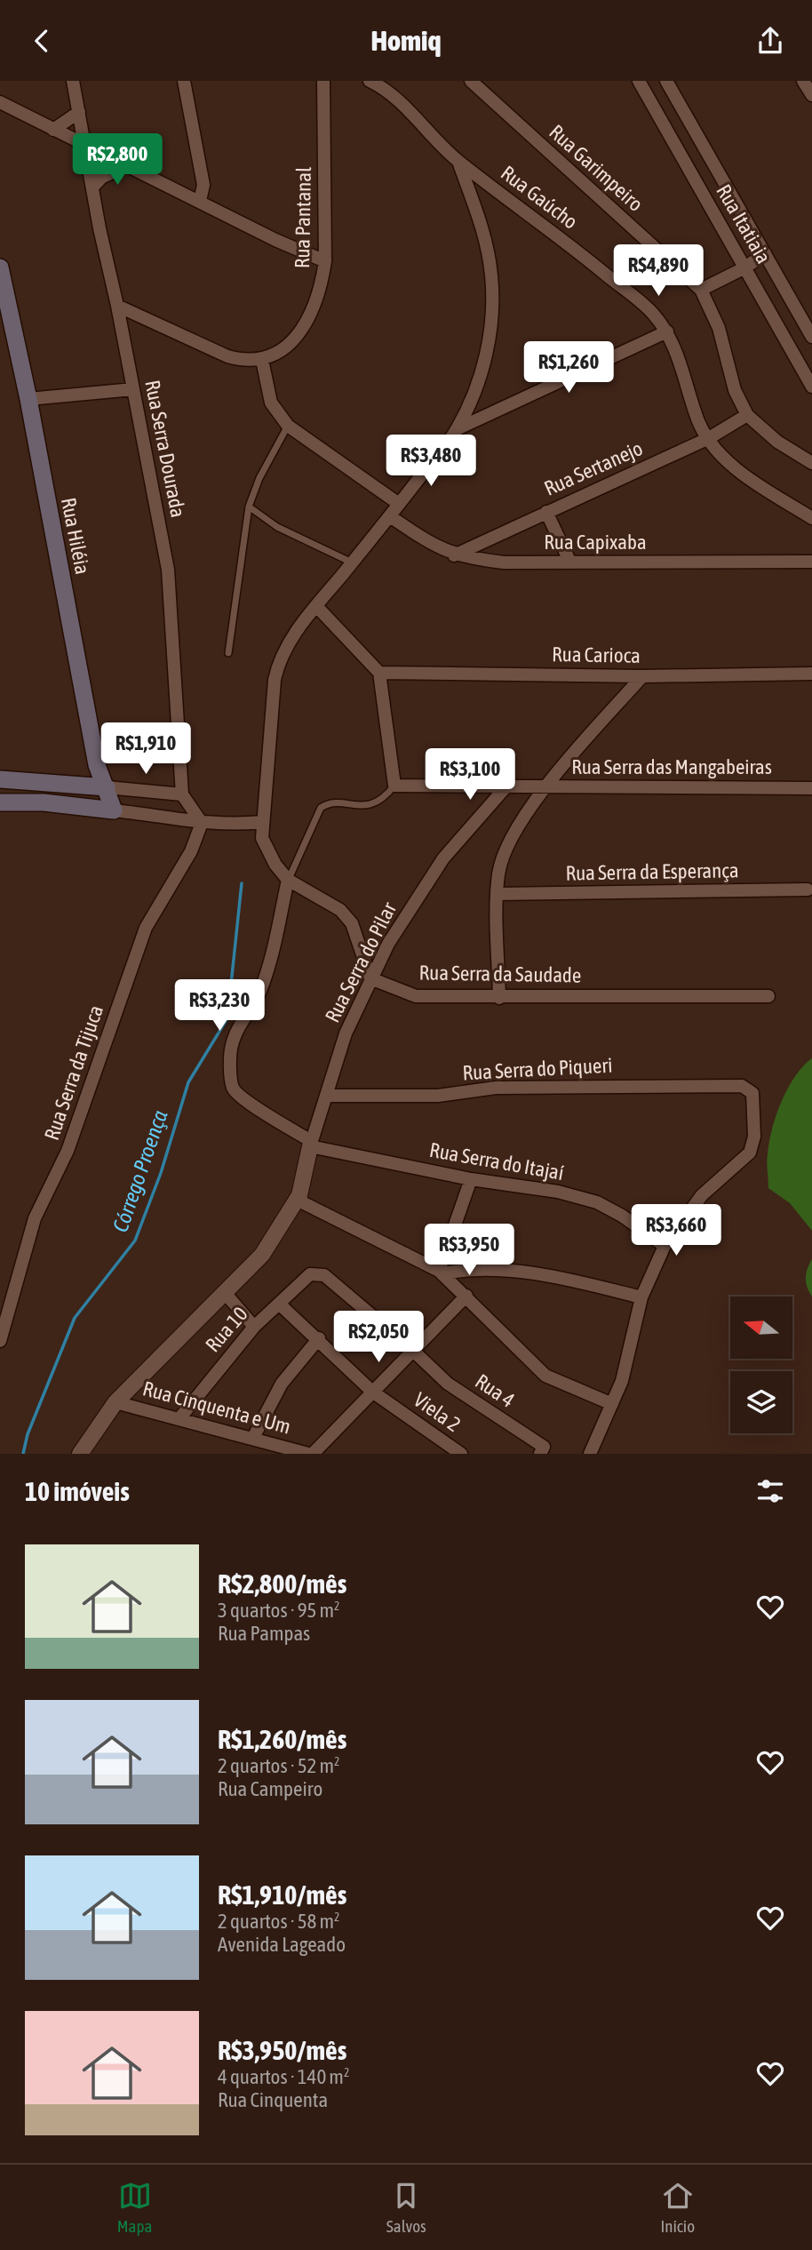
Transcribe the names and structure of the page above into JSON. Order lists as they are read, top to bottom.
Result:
{
  "streets": {
    "main road": ["Rua Hiléia"],
    "street": [
      "Rua Garimpeiro",
      "Rua Gaúcho",
      "Rua Pantanal",
      "Rua Itatiaia",
      "Rua Serra Dourada",
      "Rua Sertanejo",
      "Rua Capixaba",
      "Rua Carioca",
      "Rua Serra das Mangabeiras",
      "Rua Serra da Esperança",
      "Rua Serra do Pilar",
      "Rua Serra da Saudade",
      "Rua Serra do Piqueri",
      "Rua Serra da Tijuca",
      "Rua Serra do Itajaí",
      "Rua 10",
      "Rua 4",
      "Rua Cinquenta e Um",
      "Viela 2"
    ]
  },
  "crossings": [
    ["Rua Garimpeiro", "Rua Sertanejo"],
    ["Rua Gaúcho", "Rua Sertanejo"],
    ["Rua Sertanejo", "Rua Capixaba"],
    ["Rua Serra das Mangabeiras", "Rua Serra do Pilar"],
    ["Rua Serra do Pilar", "Rua Serra da Saudade"],
    ["Rua Serra do Pilar", "Rua Serra do Piqueri"],
    ["Rua Serra do Pilar", "Rua Serra do Itajaí"],
    ["Rua Serra do Piqueri", "Rua Serra do Itajaí"],
    ["Rua 10", "Rua 4"],
    ["Rua 10", "Rua Cinquenta e Um"],
    ["Rua 10", "Viela 2"]
  ],
  "water": ["Córrego Proença"],
  "north": "left",
  "page": {
    "header": "Homiq",
    "price": [
      "R$2,800",
      "R$4,890",
      "R$1,260",
      "R$3,480",
      "R$1,910",
      "R$3,100",
      "R$3,230",
      "R$3,660",
      "R$3,950",
      "R$2,050"
    ],
    "heading": "10 imóveis",
    "list": [
      {
        "name": "R$2,800/mês",
        "note": "3 quartos · 95 m² · Rua Pampas"
      },
      {
        "name": "R$1,260/mês",
        "note": "2 quartos · 52 m² · Rua Campeiro"
      },
      {
        "name": "R$1,910/mês",
        "note": "2 quartos · 58 m² · Avenida Lageado"
      },
      {
        "name": "R$3,950/mês",
        "note": "4 quartos · 140 m² · Rua Cinquenta"
      }
    ],
    "tabs": ["Mapa", "Salvos", "Início"]
  }
}
